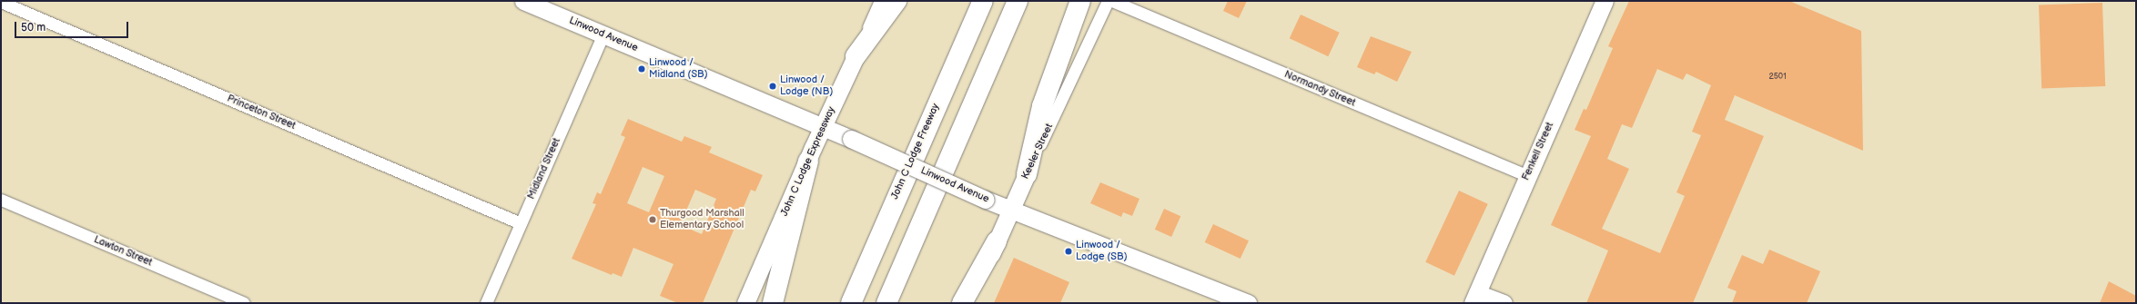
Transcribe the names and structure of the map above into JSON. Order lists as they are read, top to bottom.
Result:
{
  "streets": {
    "highway": ["John C Lodge Freeway"],
    "street": [
      "Linwood Avenue",
      "Normandy Street",
      "Princeton Street",
      "Keeler Street",
      "Fenkell Street",
      "John C Lodge Expressway",
      "Midland Street",
      "Lawton Street"
    ]
  },
  "crossings": [
    ["Linwood Avenue", "Keeler Street"],
    ["Linwood Avenue", "John C Lodge Expressway"],
    ["Linwood Avenue", "Midland Street"],
    ["Normandy Street", "Fenkell Street"],
    ["Princeton Street", "Midland Street"]
  ],
  "places": [
    "Linwood / Midland (SB)",
    "Linwood / Lodge (NB)",
    "Thurgood Marshall Elementary School",
    "Linwood / Lodge (SB)"
  ],
  "house_numbers": ["2501"],
  "scale_bar": "50 m"
}
